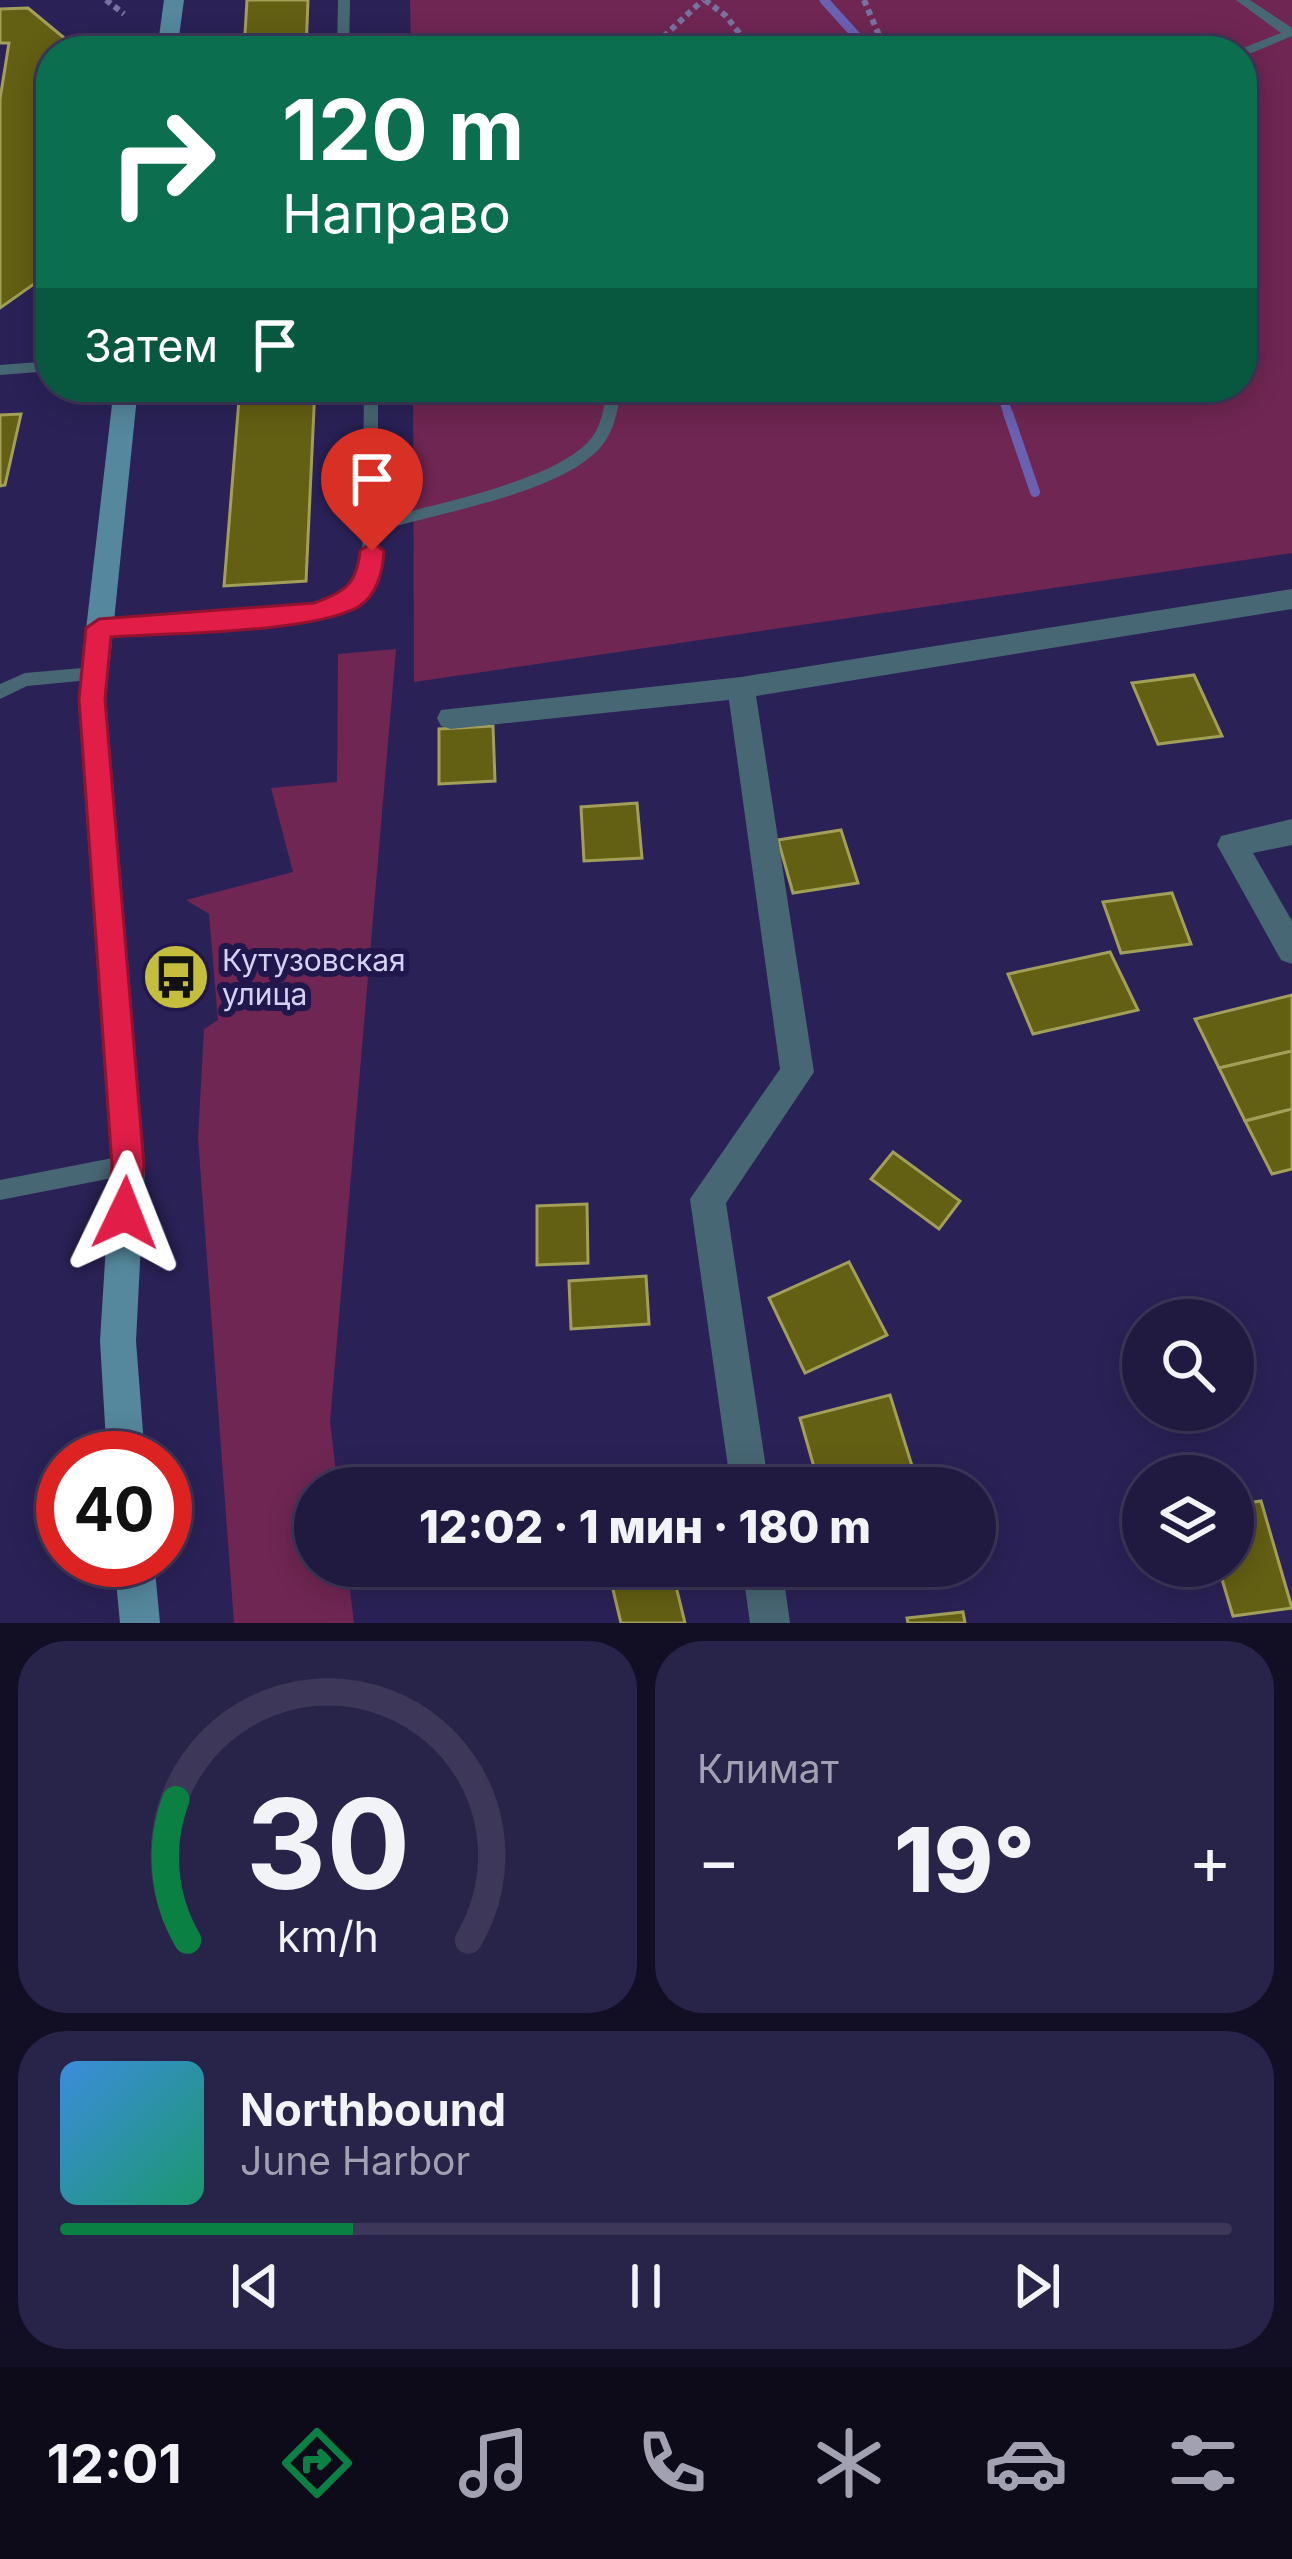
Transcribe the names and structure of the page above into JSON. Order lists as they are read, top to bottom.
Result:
{
  "places": {
    "bus stop": ["Кутузовская улица"]
  },
  "page": {
    "turn": ["120 m", "Направо"],
    "then": "Затем",
    "limit": "40",
    "trip": "12:02 · 1 мин · 180 m",
    "tile": "Климат",
    "heat": ["−", "19°", "+"],
    "song": ["Northbound", "June Harbor"],
    "tabs": "12:01",
    "gauge": ["30", "km/h"]
  }
}
